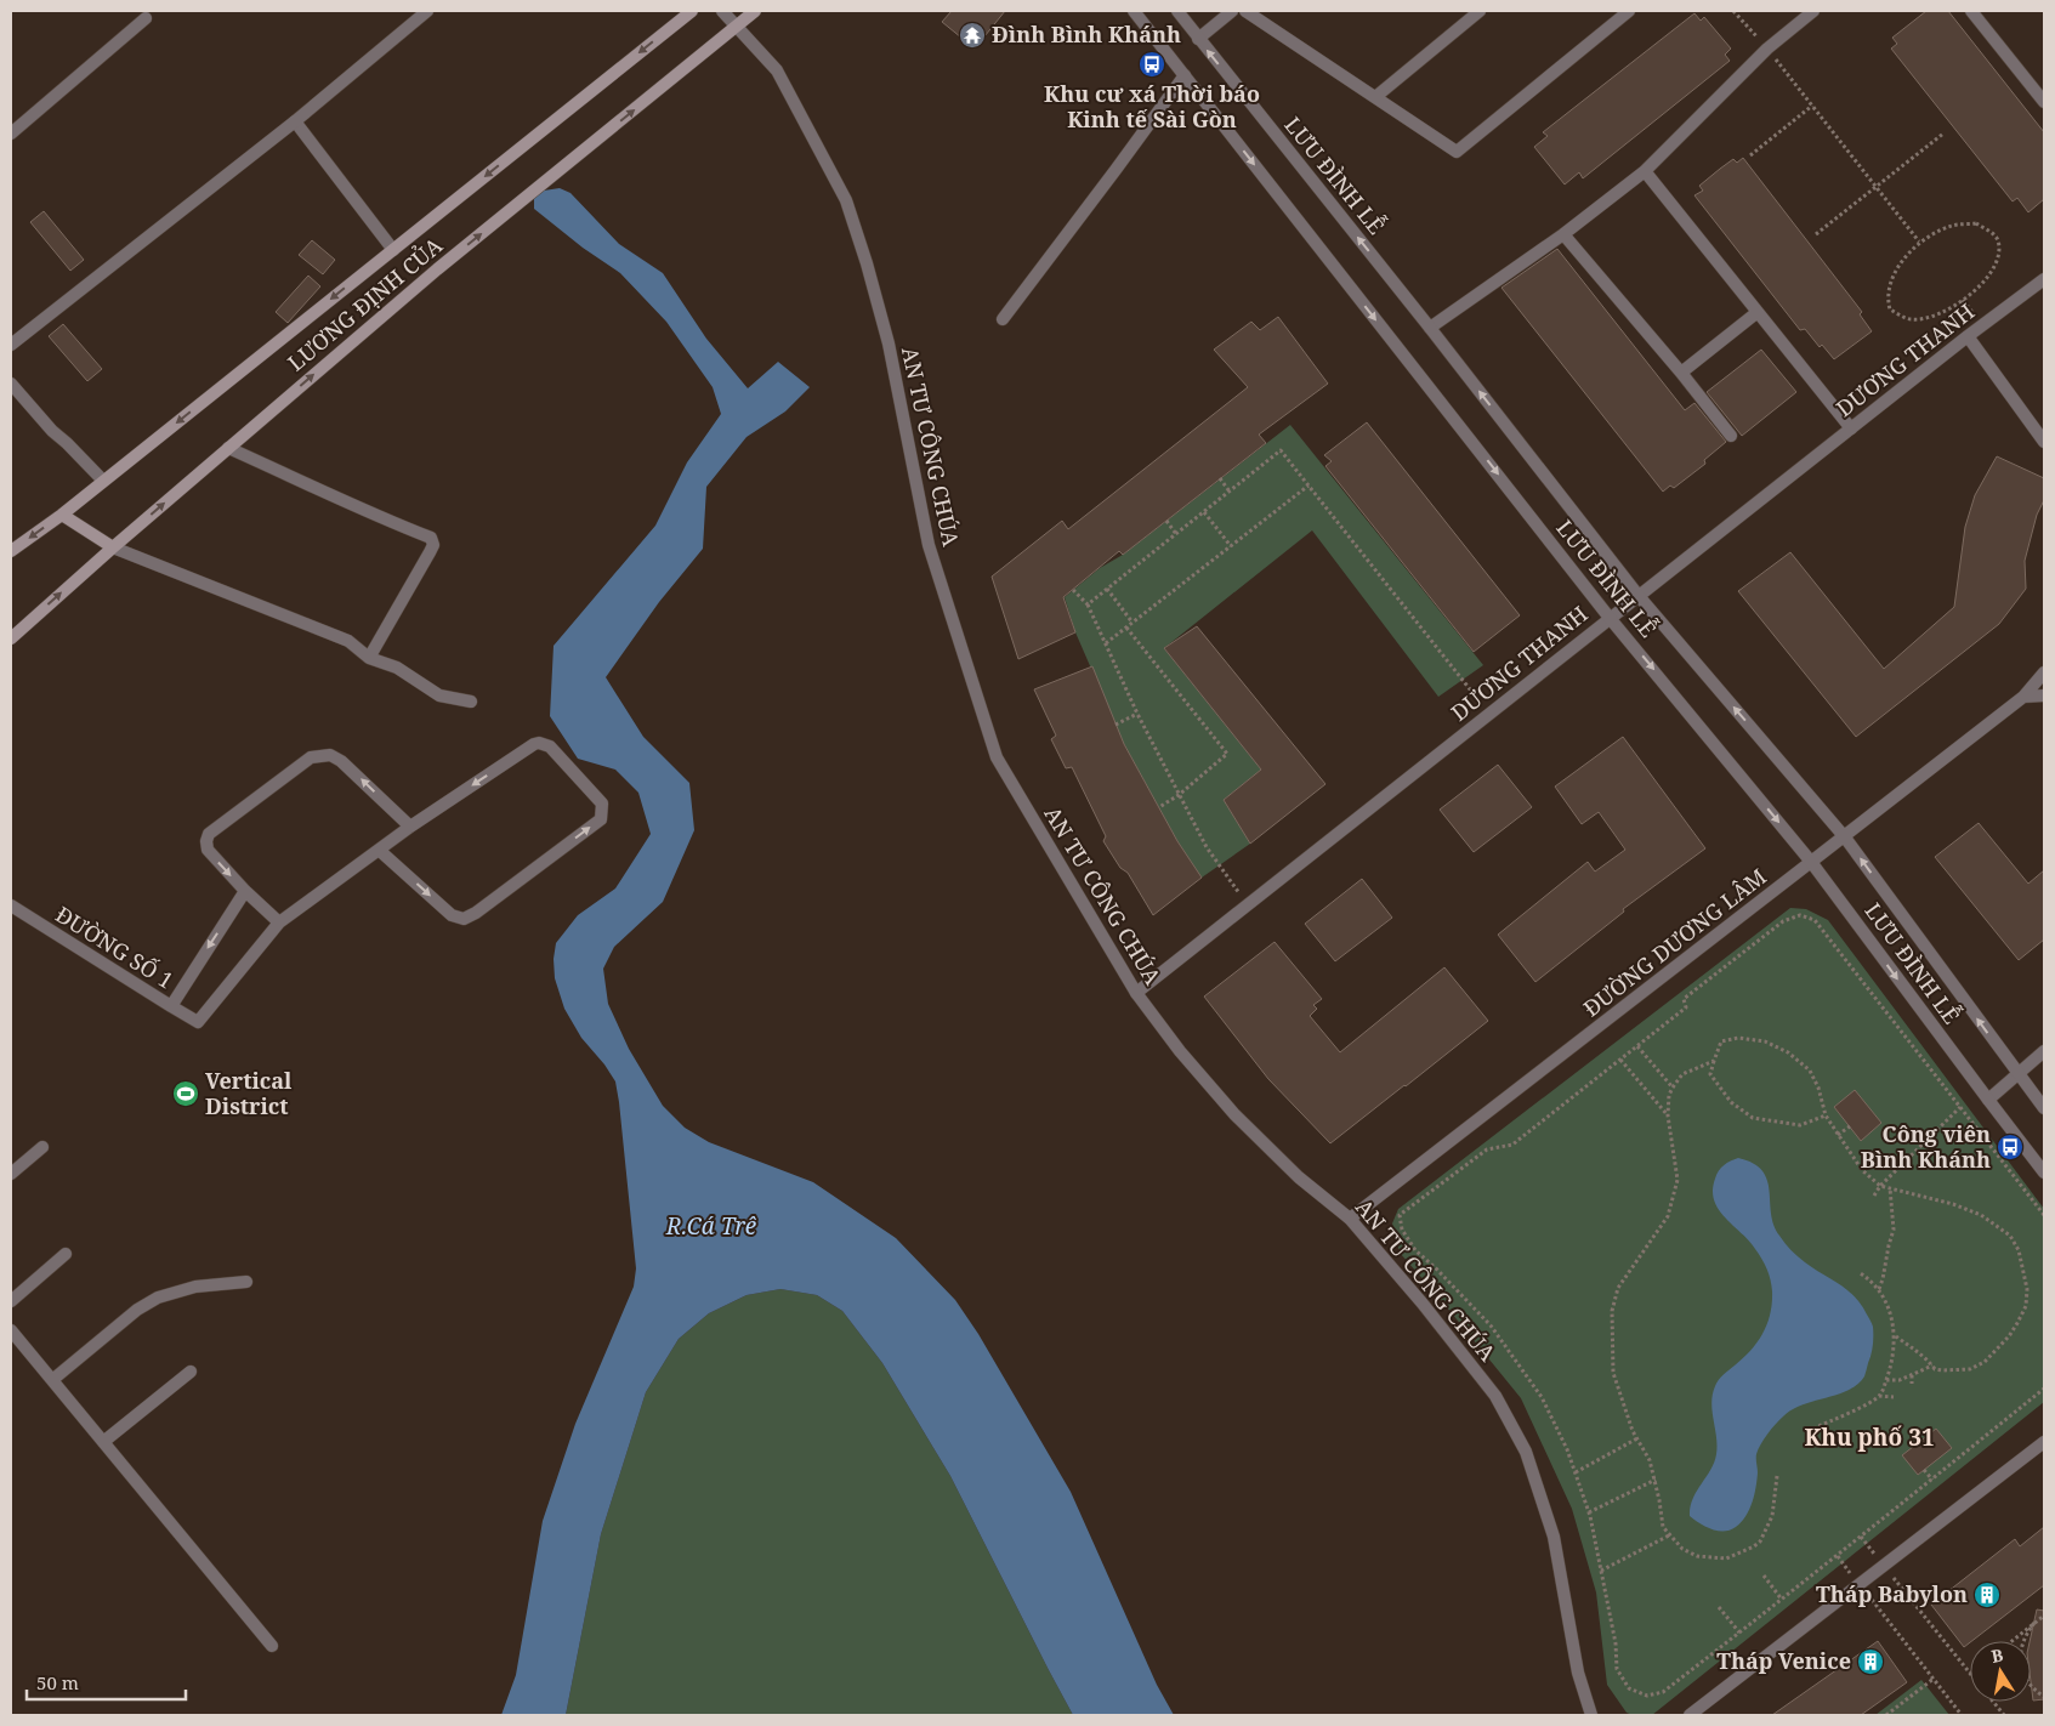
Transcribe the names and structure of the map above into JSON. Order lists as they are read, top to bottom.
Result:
{
  "streets": {
    "main road": ["LƯƠNG ĐỊNH CỦA"],
    "street": [
      "LƯU ĐÌNH LỄ",
      "DƯƠNG THANH",
      "AN TƯ CÔNG CHÚA",
      "ĐƯỜNG DƯƠNG LÂM",
      "ĐƯỜNG SỐ 1"
    ]
  },
  "crossings": [
    ["LƯU ĐÌNH LỄ", "DƯƠNG THANH"],
    ["LƯU ĐÌNH LỄ", "ĐƯỜNG DƯƠNG LÂM"],
    ["LƯƠNG ĐỊNH CỦA", "AN TƯ CÔNG CHÚA"],
    ["DƯƠNG THANH", "AN TƯ CÔNG CHÚA"],
    ["AN TƯ CÔNG CHÚA", "ĐƯỜNG DƯƠNG LÂM"]
  ],
  "districts": ["Khu phố 31"],
  "water": ["R.Cá Trê"],
  "places": {
    "temple": ["Đình Bình Khánh"],
    "bus stop": ["Khu cư xá Thời báo Kinh tế Sài Gòn", "Công viên Bình Khánh"],
    "sports": ["Vertical District"],
    "building": ["Tháp Babylon", "Tháp Venice"]
  },
  "scale_bar": "50 m",
  "north": "top"
}
